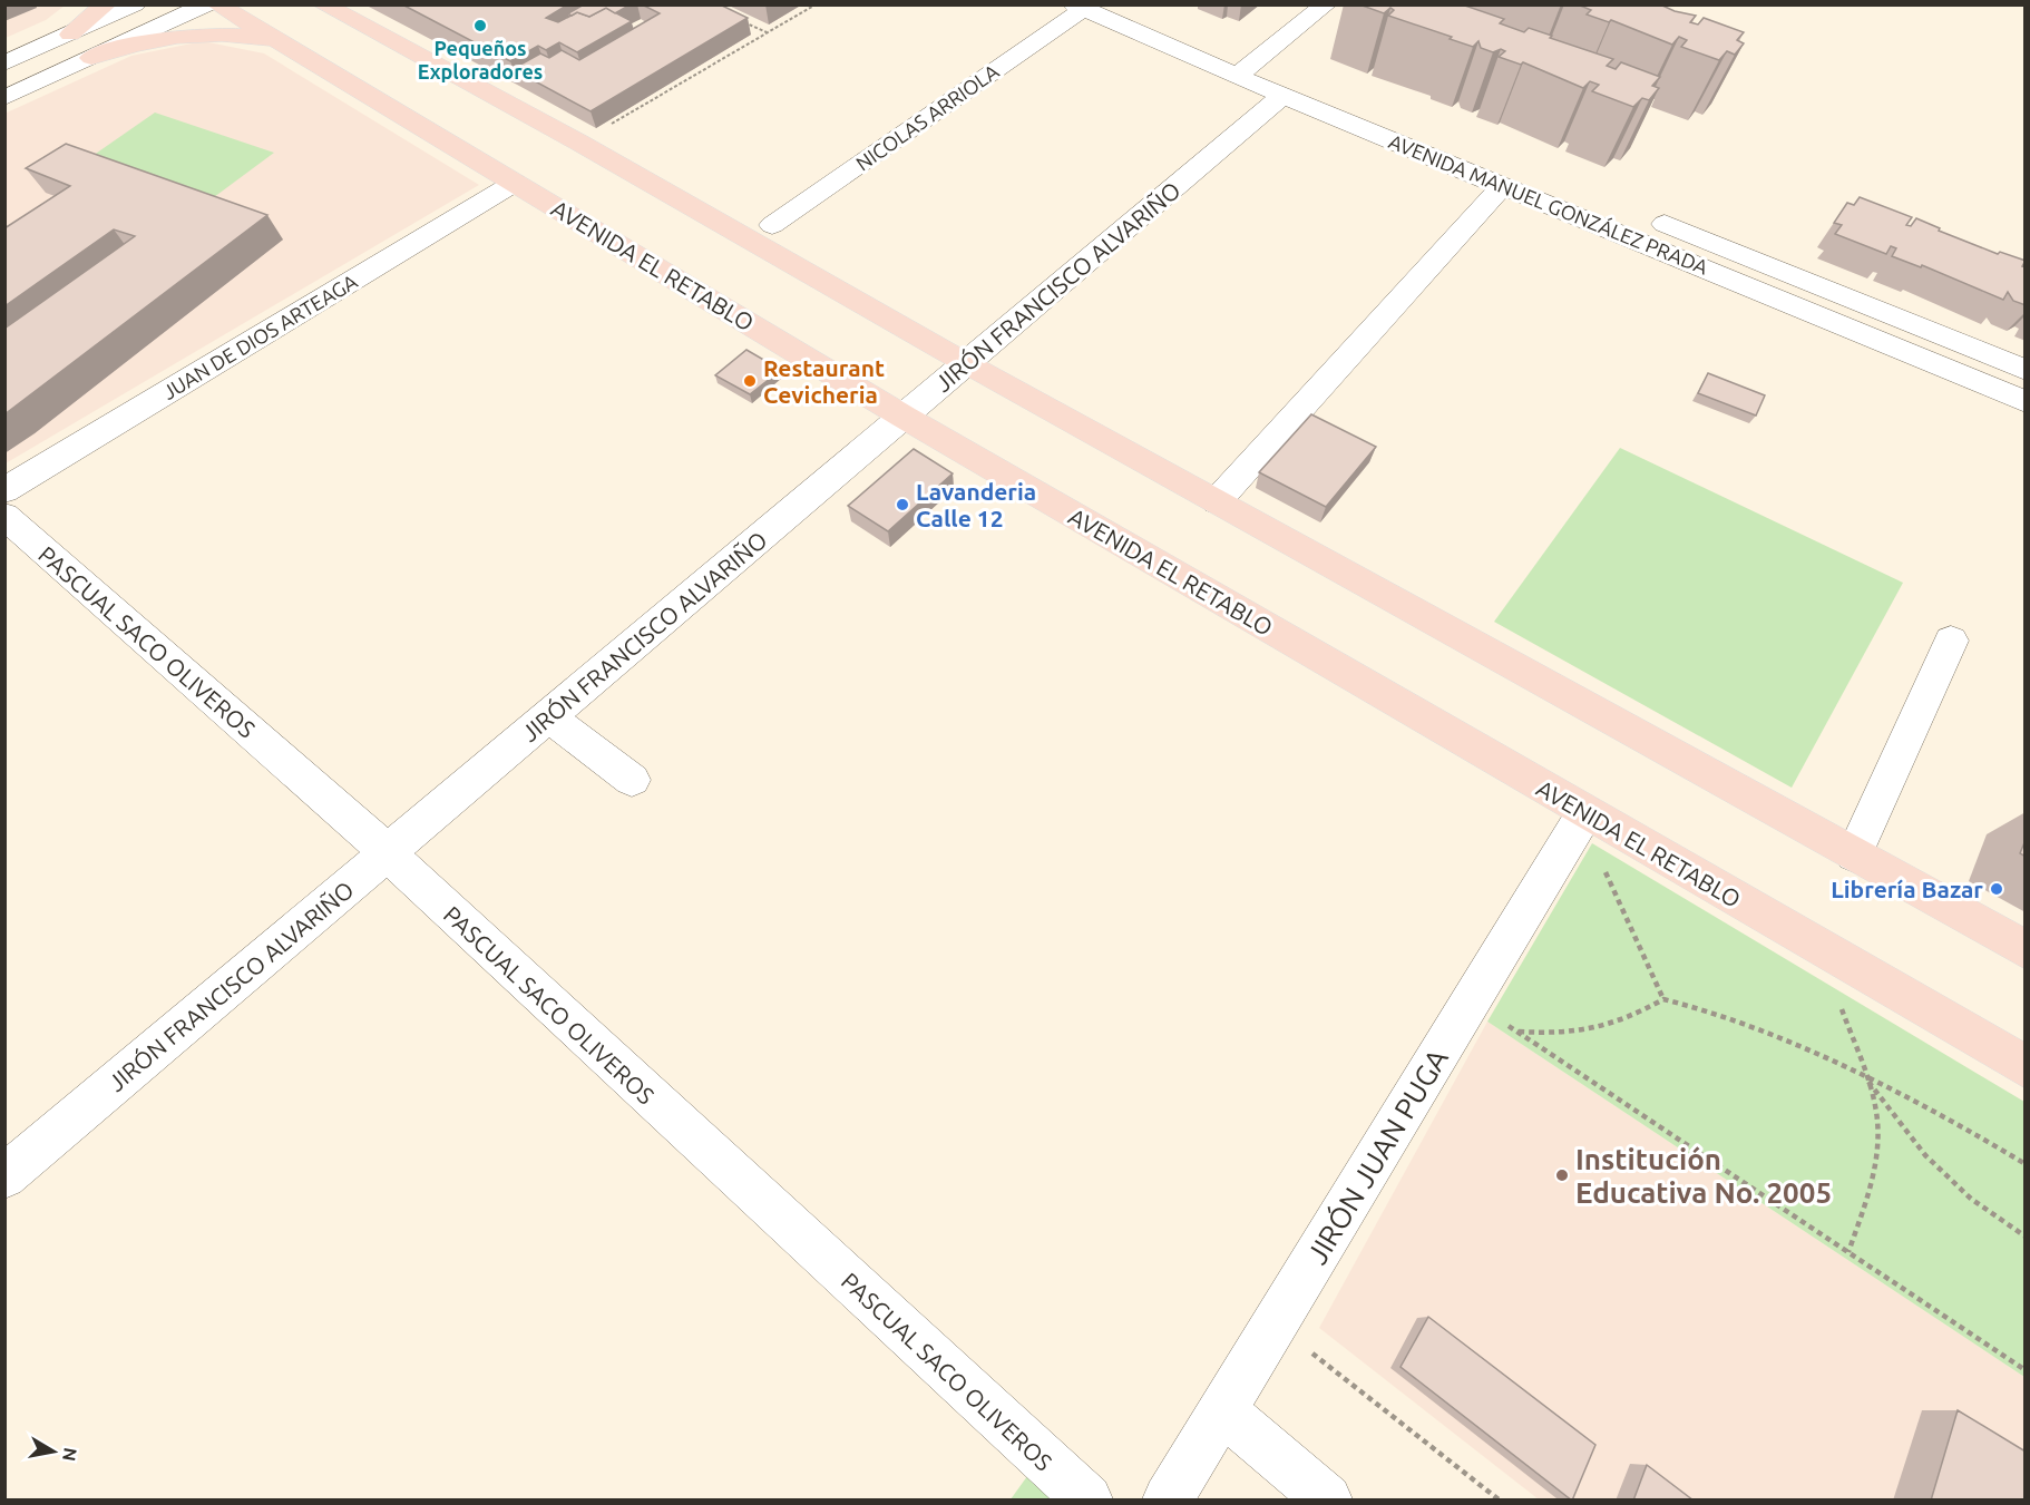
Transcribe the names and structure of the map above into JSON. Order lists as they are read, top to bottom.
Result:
{
  "streets": {
    "main road": ["AVENIDA EL RETABLO"],
    "street": [
      "NICOLAS ARRIOLA",
      "AVENIDA MANUEL GONZÁLEZ PRADA",
      "JIRÓN FRANCISCO ALVARIÑO",
      "JUAN DE DIOS ARTEAGA",
      "PASCUAL SACO OLIVEROS",
      "JIRÓN JUAN PUGA"
    ]
  },
  "crossings": [
    ["NICOLAS ARRIOLA", "AVENIDA MANUEL GONZÁLEZ PRADA"],
    ["AVENIDA MANUEL GONZÁLEZ PRADA", "JIRÓN FRANCISCO ALVARIÑO"],
    ["AVENIDA EL RETABLO", "JIRÓN FRANCISCO ALVARIÑO"],
    ["AVENIDA EL RETABLO", "JUAN DE DIOS ARTEAGA"],
    ["AVENIDA EL RETABLO", "JIRÓN JUAN PUGA"],
    ["JIRÓN FRANCISCO ALVARIÑO", "PASCUAL SACO OLIVEROS"]
  ],
  "places": [
    "Pequeños Exploradores",
    "Restaurant Cevicheria",
    "Lavanderia Calle 12",
    "Librería Bazar",
    "Institución Educativa No. 2005"
  ],
  "north": "right"
}
